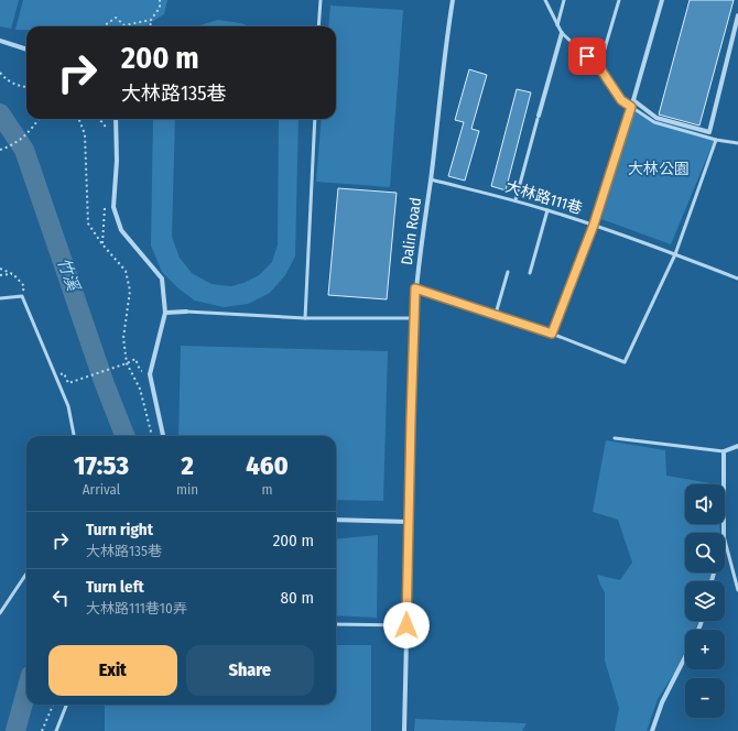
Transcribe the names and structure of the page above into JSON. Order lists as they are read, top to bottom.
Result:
{
  "streets": {
    "street": ["Dalin Road"],
    "lane": ["大林路111巷"]
  },
  "crossings": [
    ["大林路111巷", "Dalin Road"]
  ],
  "water": ["竹溪"],
  "parks": ["大林公園"],
  "page": {
    "turn": ["200 m", "大林路135巷"],
    "eta": [
      "17:53",
      "Arrival",
      "2",
      "min",
      "460",
      "m"
    ],
    "map_buttons": ["+", "−"],
    "list": [
      {
        "name": "Turn right",
        "note": "大林路135巷",
        "value": "200 m"
      },
      {
        "name": "Turn left",
        "note": "大林路111巷10弄",
        "value": "80 m"
      }
    ],
    "buttons": ["Exit", "Share"]
  }
}
